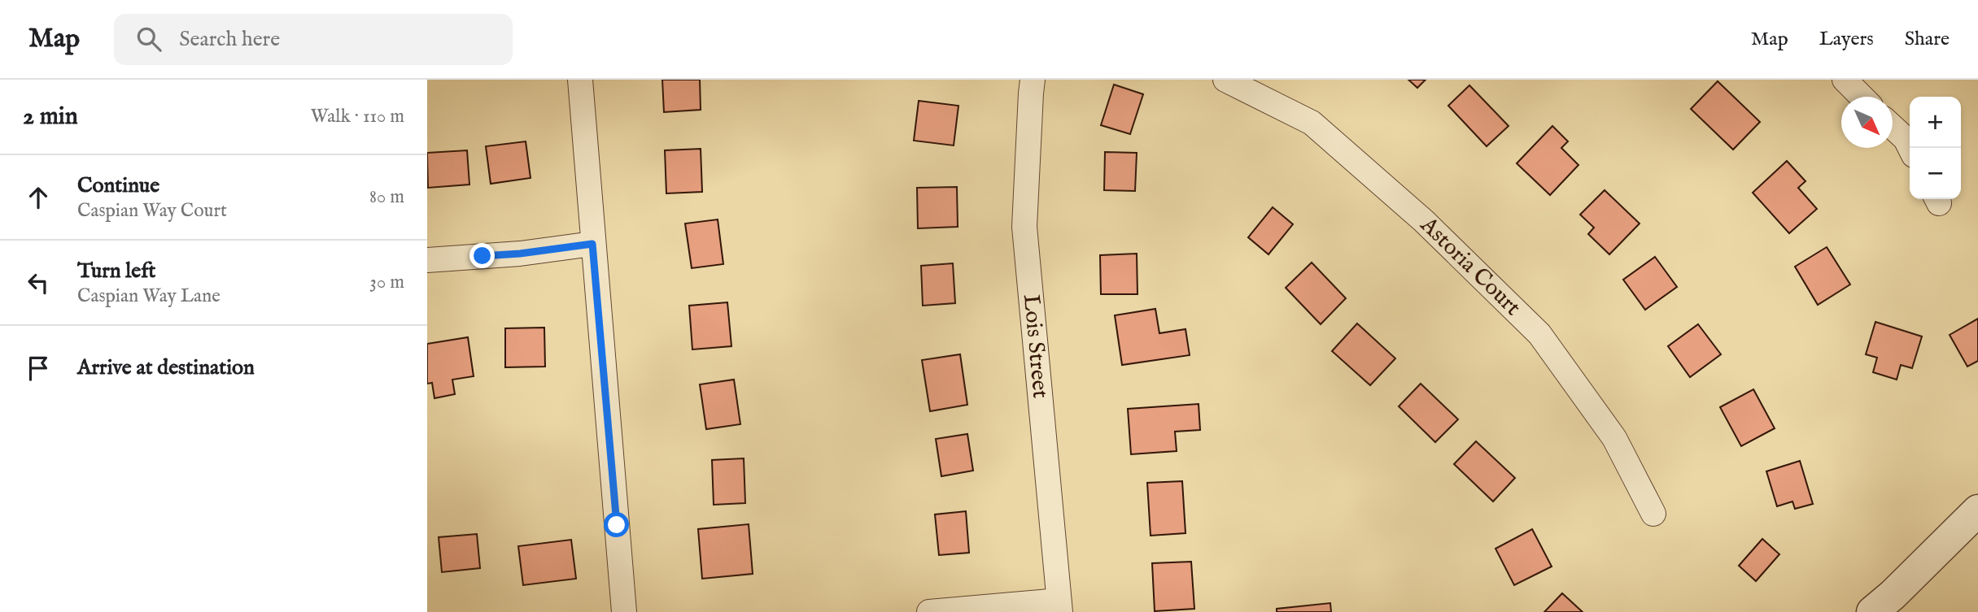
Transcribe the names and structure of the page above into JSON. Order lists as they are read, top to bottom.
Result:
{
  "streets": {
    "street": ["Astoria Court", "Lois Street"]
  },
  "north": "bottom right",
  "page": {
    "header": "Map",
    "search": "Search here",
    "nav": ["Map", "Layers", "Share"],
    "heading": ["2 min", "Walk · 110 m"],
    "map_buttons": ["+", "−"],
    "list": [
      ["Continue", "Caspian Way Court", "80 m"],
      ["Turn left", "Caspian Way Lane", "30 m"],
      "Arrive at destination"
    ]
  }
}
